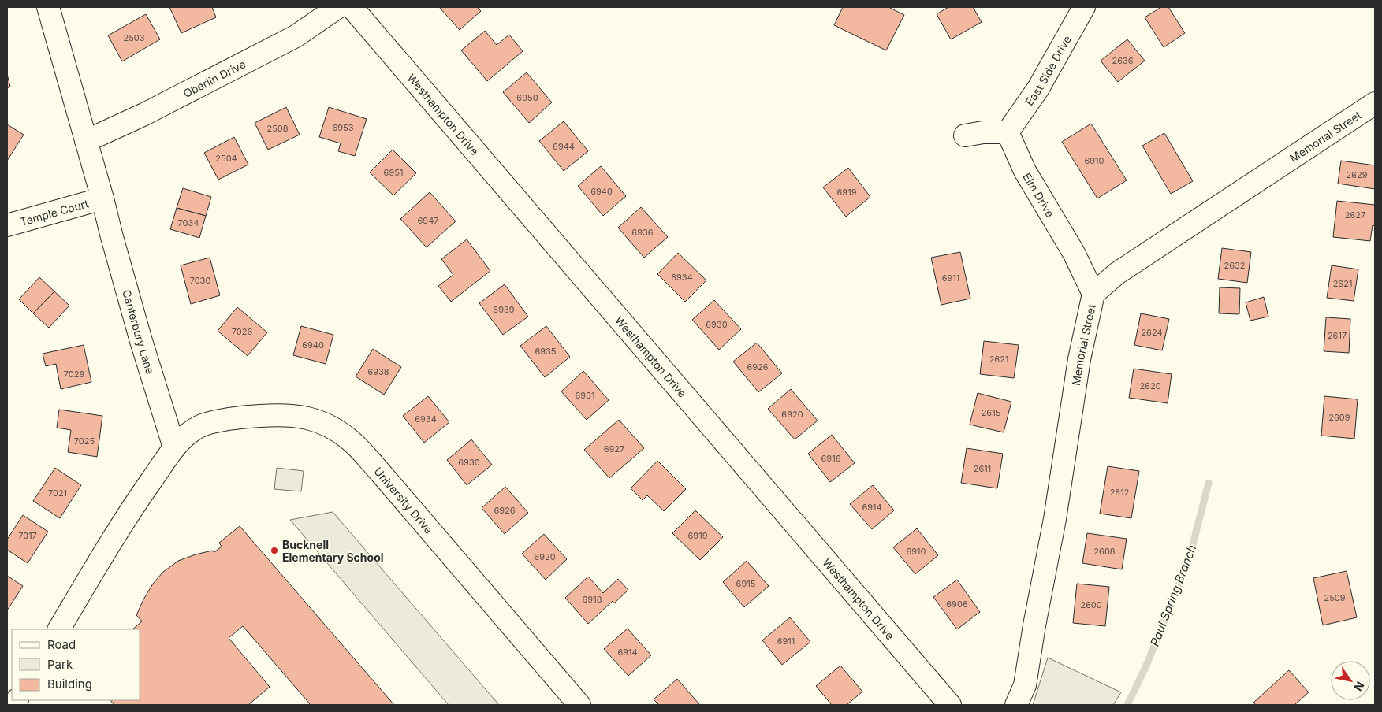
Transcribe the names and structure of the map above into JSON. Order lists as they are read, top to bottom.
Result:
{
  "streets": {
    "street": [
      "East Side Drive",
      "Oberlin Drive",
      "Westhampton Drive",
      "Memorial Street",
      "Elm Drive",
      "Temple Court",
      "Canterbury Lane",
      "University Drive"
    ]
  },
  "crossings": [
    ["East Side Drive", "Elm Drive"],
    ["Oberlin Drive", "Canterbury Lane"],
    ["Memorial Street", "Elm Drive"],
    ["Temple Court", "Canterbury Lane"],
    ["Canterbury Lane", "University Drive"]
  ],
  "water": ["Paul Spring Branch"],
  "places": ["Bucknell Elementary School"],
  "house_numbers": [
    "2503",
    "2636",
    "6950",
    "6953",
    "2508",
    "6944",
    "2504",
    "6910",
    "6951",
    "2629",
    "6940",
    "6919",
    "2627",
    "6947",
    "7034",
    "6936",
    "2632",
    "6934",
    "6911",
    "7030",
    "2621",
    "6939",
    "6930",
    "7026",
    "2624",
    "2617",
    "6940",
    "6935",
    "2621",
    "6926",
    "6938",
    "7029",
    "2620",
    "6931",
    "2615",
    "6920",
    "2609",
    "6934",
    "7025",
    "6927",
    "6916",
    "6930",
    "2611",
    "2612",
    "7021",
    "6914",
    "6926",
    "7017",
    "6919",
    "6910",
    "2608",
    "6920",
    "6915",
    "2509",
    "6918",
    "6906",
    "2600",
    "6911",
    "6914"
  ],
  "legend": ["Road", "Park", "Building"],
  "north": "bottom right"
}
